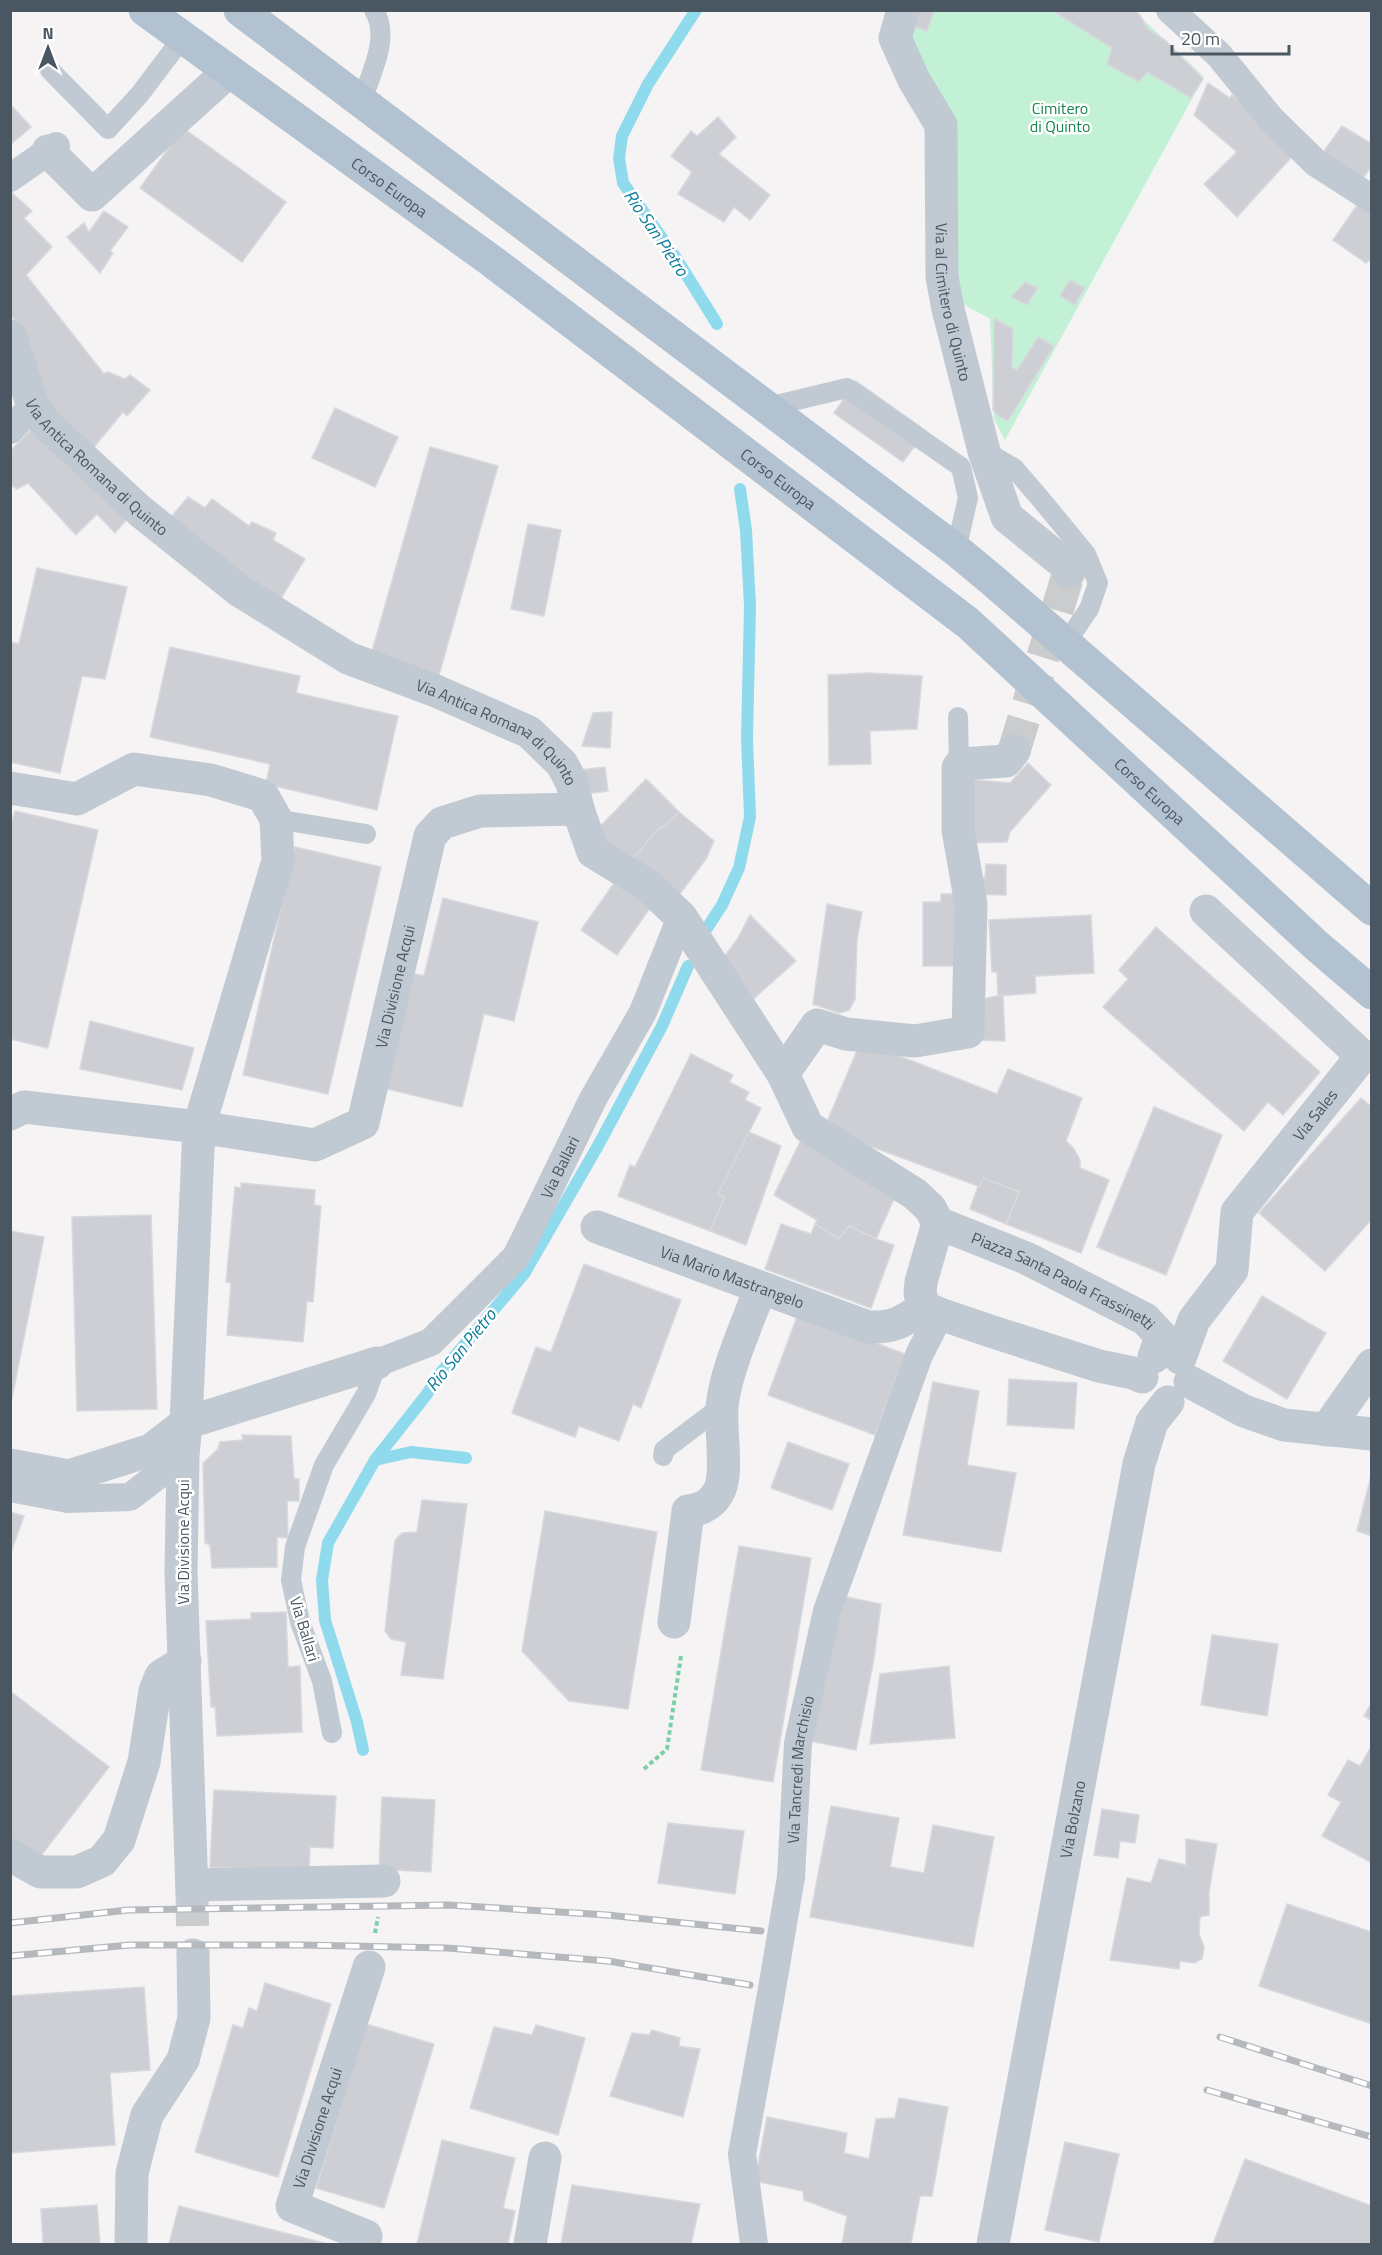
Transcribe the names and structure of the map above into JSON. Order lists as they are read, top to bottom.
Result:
{
  "streets": {
    "main road": ["Corso Europa"],
    "street": [
      "Via al Cimitero di Quinto",
      "Via Antica Romana di Quinto",
      "Via Divisione Acqui",
      "Via Sales",
      "Via Ballari",
      "Via Mario Mastrangelo",
      "Piazza Santa Paola Frassinetti",
      "Via Tancredi Marchisio",
      "Via Bolzano"
    ]
  },
  "crossings": [
    ["Via Antica Romana di Quinto", "Via Divisione Acqui"],
    ["Via Antica Romana di Quinto", "Via Ballari"],
    ["Via Antica Romana di Quinto", "Piazza Santa Paola Frassinetti"],
    ["Via Divisione Acqui", "Via Ballari"],
    ["Via Sales", "Piazza Santa Paola Frassinetti"],
    ["Via Sales", "Via Bolzano"],
    ["Via Mario Mastrangelo", "Via Tancredi Marchisio"],
    ["Piazza Santa Paola Frassinetti", "Via Bolzano"]
  ],
  "water": ["Rio San Pietro"],
  "parks": ["Cimitero di Quinto"],
  "scale_bar": "20 m",
  "north": "top"
}
